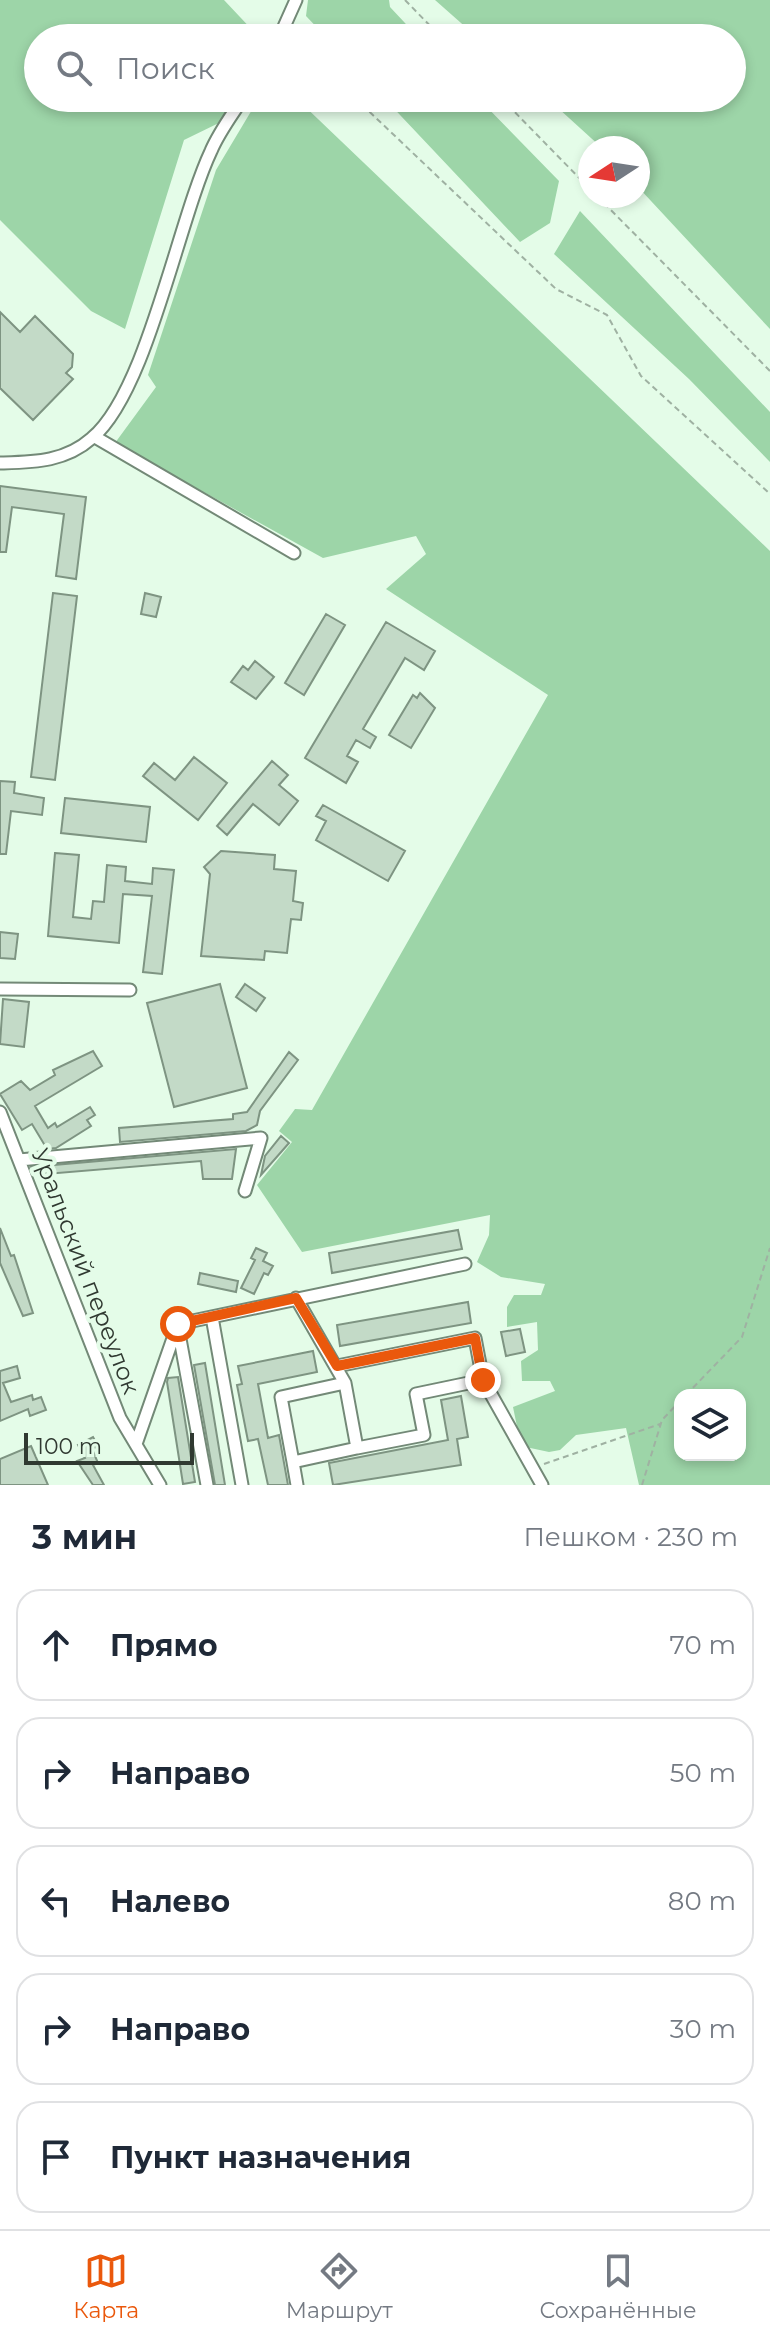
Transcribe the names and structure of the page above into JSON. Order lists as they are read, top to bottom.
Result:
{
  "streets": {
    "street": ["Уральский переулок"]
  },
  "scale_bar": "100 m",
  "north": "left",
  "page": {
    "search": "Поиск",
    "scale": "100 m",
    "heading": ["3 мин", "Пешком · 230 m"],
    "list": [
      ["Прямо", "70 m"],
      ["Направо", "50 m"],
      ["Налево", "80 m"],
      ["Направо", "30 m"],
      "Пункт назначения"
    ],
    "nav": ["Карта", "Маршрут", "Сохранённые"]
  }
}
